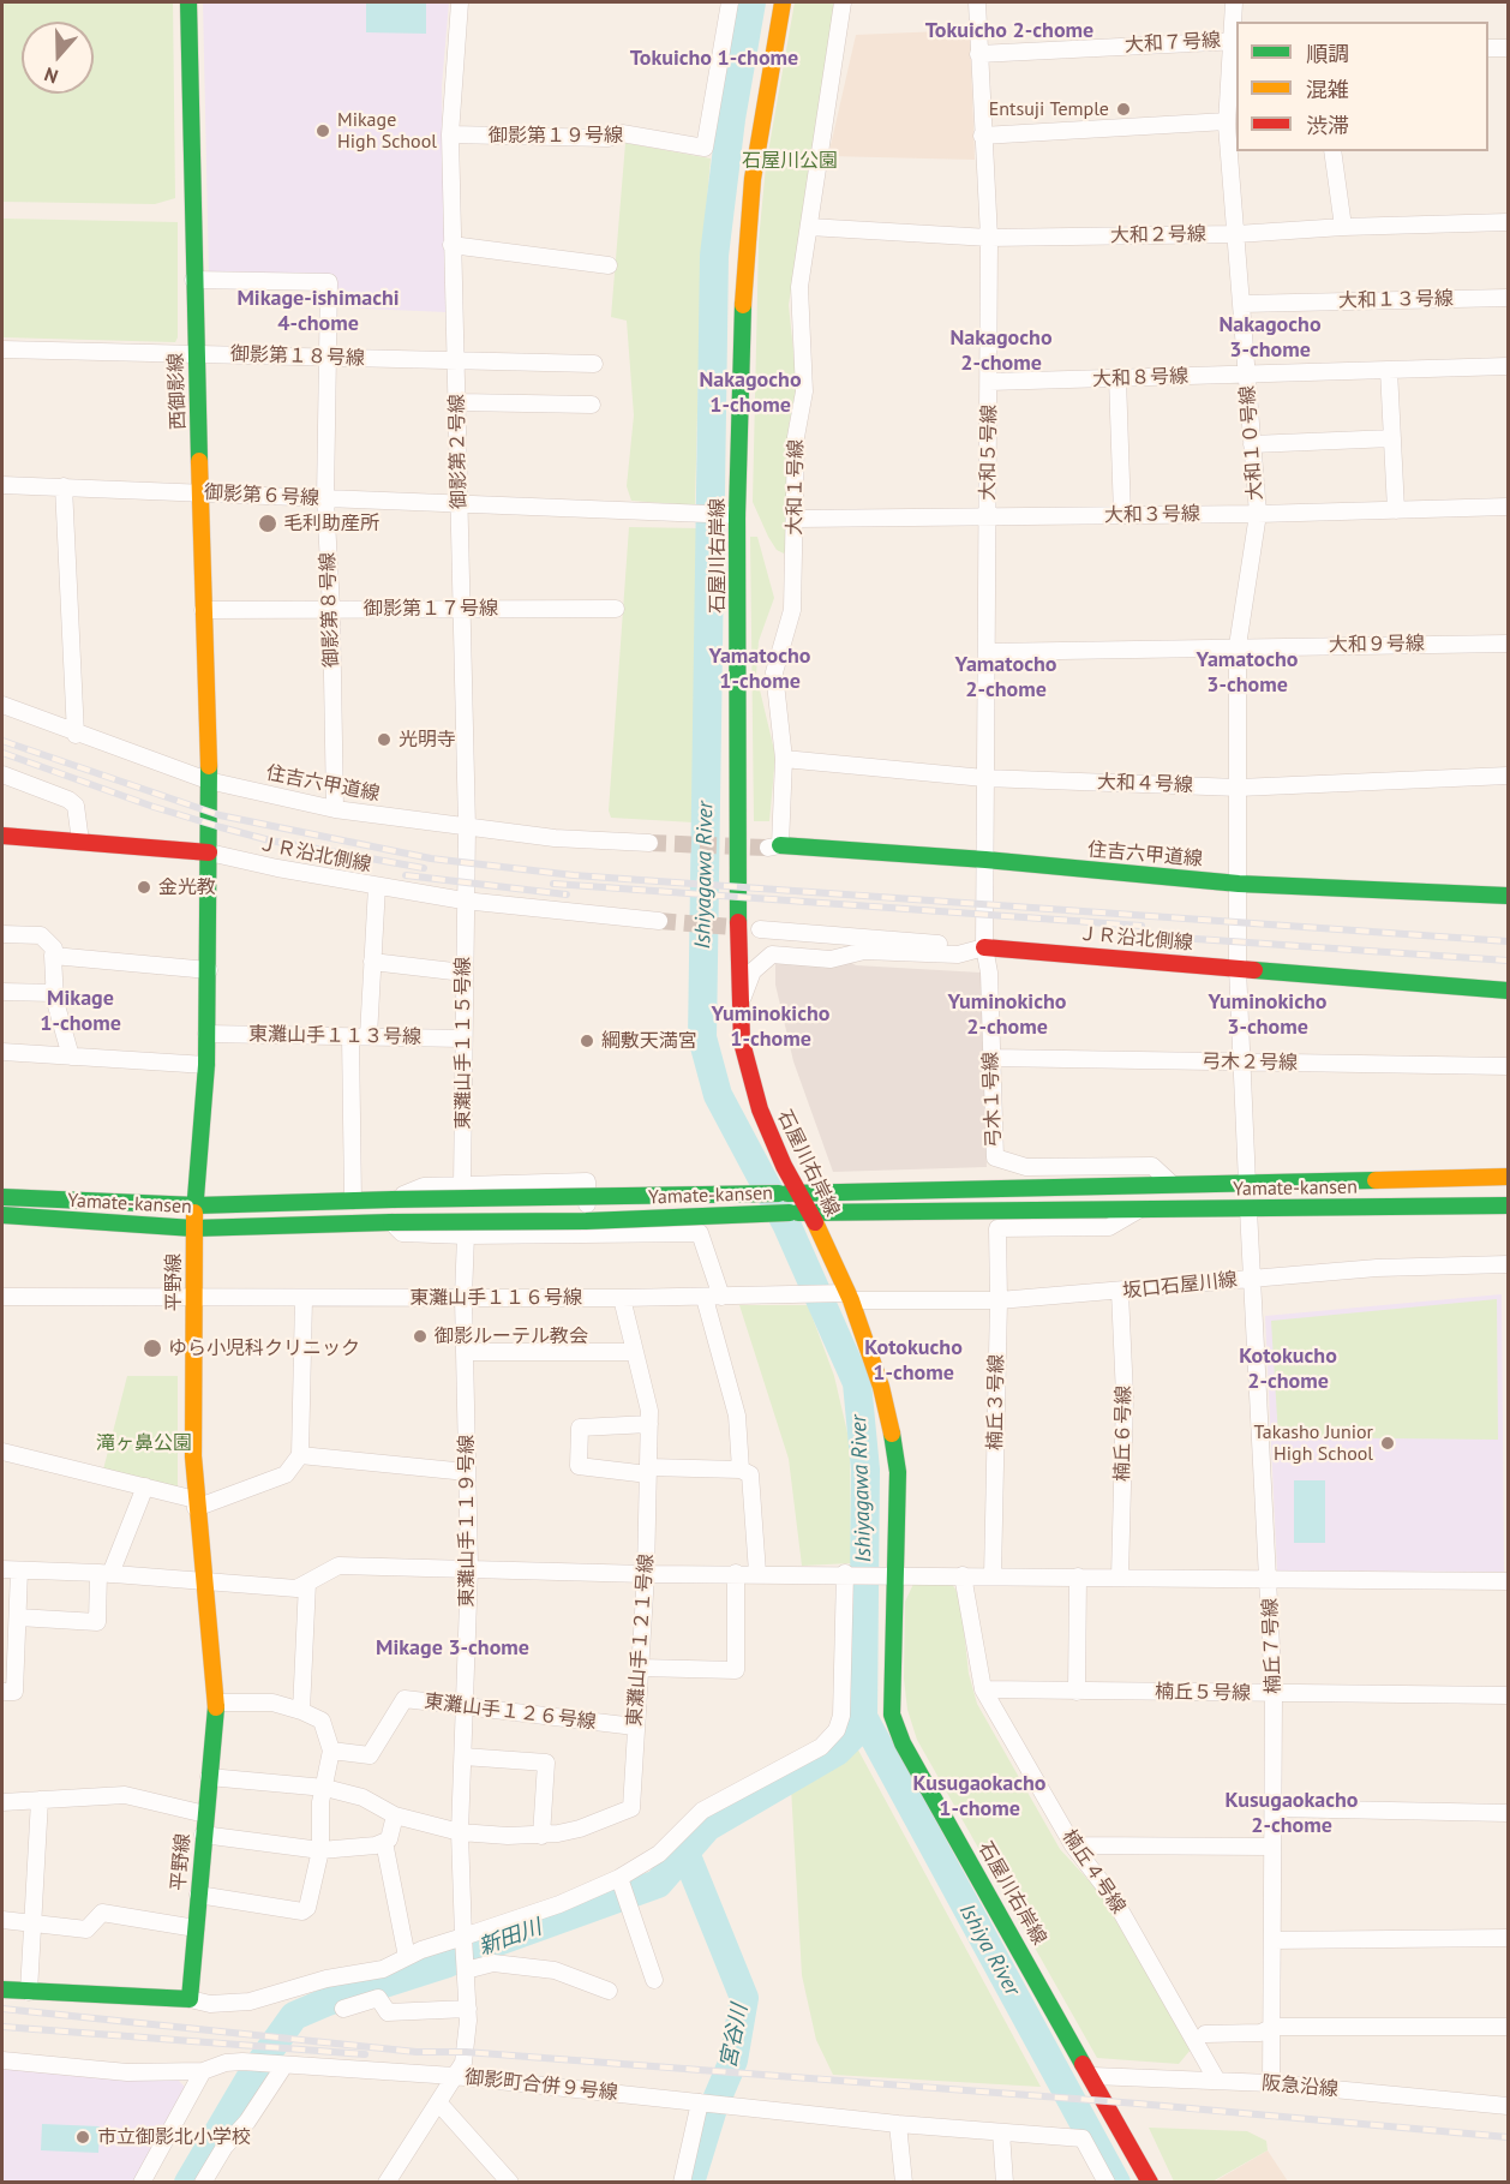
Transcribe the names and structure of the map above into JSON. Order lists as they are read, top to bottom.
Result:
{
  "streets": {
    "street": [
      "大和７号線",
      "御影第１９号線",
      "大和２号線",
      "大和１３号線",
      "御影第１８号線",
      "大和８号線",
      "西御影線",
      "大和１０号線",
      "御影第２号線",
      "大和５号線",
      "大和１号線",
      "御影第６号線",
      "大和３号線",
      "石屋川右岸線",
      "御影第１７号線",
      "御影第８号線",
      "大和９号線",
      "住吉六甲道線",
      "大和４号線",
      "ＪＲ沿北側線",
      "東灘山手１１３号線",
      "東灘山手１１５号線",
      "弓木２号線",
      "弓木１号線",
      "Yamate-kansen",
      "平野線",
      "坂口石屋川線",
      "東灘山手１１６号線",
      "楠丘３号線",
      "楠丘６号線",
      "東灘山手１１９号線",
      "東灘山手１２１号線",
      "楠丘７号線",
      "楠丘５号線",
      "東灘山手１２６号線",
      "楠丘４号線",
      "御影町合併９号線",
      "阪急沿線"
    ]
  },
  "crossings": [
    ["大和７号線", "大和１０号線"],
    ["大和７号線", "大和５号線"],
    ["御影第１９号線", "御影第２号線"],
    ["大和２号線", "大和１０号線"],
    ["大和２号線", "大和５号線"],
    ["大和２号線", "大和１号線"],
    ["大和１３号線", "大和１０号線"],
    ["御影第１８号線", "西御影線"],
    ["御影第１８号線", "御影第２号線"],
    ["御影第１８号線", "御影第８号線"],
    ["大和８号線", "大和１０号線"],
    ["大和８号線", "大和５号線"],
    ["西御影線", "御影第６号線"],
    ["西御影線", "御影第１７号線"],
    ["西御影線", "御影第８号線"],
    ["西御影線", "住吉六甲道線"],
    ["西御影線", "平野線"],
    ["大和１０号線", "大和３号線"],
    ["大和１０号線", "大和９号線"],
    ["大和１０号線", "住吉六甲道線"],
    ["大和１０号線", "大和４号線"],
    ["大和１０号線", "ＪＲ沿北側線"],
    ["大和１０号線", "弓木２号線"],
    ["大和１０号線", "Yamate-kansen"],
    ["御影第２号線", "御影第６号線"],
    ["御影第２号線", "御影第１７号線"],
    ["御影第２号線", "住吉六甲道線"],
    ["御影第２号線", "ＪＲ沿北側線"],
    ["御影第２号線", "東灘山手１１５号線"],
    ["大和５号線", "大和３号線"],
    ["大和５号線", "大和９号線"],
    ["大和５号線", "住吉六甲道線"],
    ["大和５号線", "大和４号線"],
    ["大和５号線", "弓木１号線"],
    ["大和１号線", "大和３号線"],
    ["大和１号線", "住吉六甲道線"],
    ["大和１号線", "大和４号線"],
    ["御影第６号線", "石屋川右岸線"],
    ["御影第６号線", "御影第８号線"],
    ["石屋川右岸線", "Yamate-kansen"],
    ["石屋川右岸線", "坂口石屋川線"],
    ["石屋川右岸線", "阪急沿線"],
    ["御影第１７号線", "御影第８号線"],
    ["御影第８号線", "住吉六甲道線"],
    ["住吉六甲道線", "弓木１号線"],
    ["住吉六甲道線", "平野線"],
    ["ＪＲ沿北側線", "東灘山手１１５号線"],
    ["ＪＲ沿北側線", "弓木１号線"],
    ["ＪＲ沿北側線", "平野線"],
    ["東灘山手１１３号線", "東灘山手１１５号線"],
    ["東灘山手１１３号線", "平野線"],
    ["弓木２号線", "弓木１号線"],
    ["弓木１号線", "Yamate-kansen"],
    ["Yamate-kansen", "平野線"],
    ["Yamate-kansen", "楠丘３号線"],
    ["Yamate-kansen", "楠丘７号線"],
    ["平野線", "東灘山手１１６号線"],
    ["平野線", "東灘山手１２１号線"],
    ["坂口石屋川線", "東灘山手１１６号線"],
    ["坂口石屋川線", "楠丘３号線"],
    ["坂口石屋川線", "楠丘６号線"],
    ["坂口石屋川線", "楠丘７号線"],
    ["東灘山手１１６号線", "東灘山手１１９号線"],
    ["東灘山手１１６号線", "東灘山手１２１号線"],
    ["東灘山手１１９号線", "東灘山手１２１号線"],
    ["東灘山手１１９号線", "東灘山手１２６号線"],
    ["東灘山手１１９号線", "御影町合併９号線"],
    ["東灘山手１２１号線", "東灘山手１２６号線"],
    ["楠丘７号線", "楠丘５号線"],
    ["楠丘７号線", "阪急沿線"],
    ["楠丘５号線", "楠丘４号線"],
    ["楠丘４号線", "阪急沿線"]
  ],
  "districts": [
    "Tokuicho 2-chome",
    "Tokuicho 1-chome",
    "Mikage-ishimachi 4-chome",
    "Nakagocho 3-chome",
    "Nakagocho 2-chome",
    "Nakagocho 1-chome",
    "Yamatocho 1-chome",
    "Yamatocho 3-chome",
    "Yamatocho 2-chome",
    "Mikage 1-chome",
    "Yuminokicho 2-chome",
    "Yuminokicho 3-chome",
    "Yuminokicho 1-chome",
    "Kotokucho 1-chome",
    "Kotokucho 2-chome",
    "Mikage 3-chome",
    "Kusugaokacho 1-chome",
    "Kusugaokacho 2-chome"
  ],
  "water": [
    "Ishiyagawa River",
    "新田川",
    "Ishiya River",
    "宮谷川"
  ],
  "parks": ["石屋川公園", "滝ヶ鼻公園"],
  "places": [
    "Entsuji Temple",
    "Mikage High School",
    "毛利助産所",
    "光明寺",
    "金光教",
    "綱敷天満宮",
    "御影ルーテル教会",
    "ゆら小児科クリニック",
    "Takasho Junior High School",
    "市立御影北小学校"
  ],
  "legend": ["順調", "混雑", "渋滞"],
  "north": "bottom"
}
